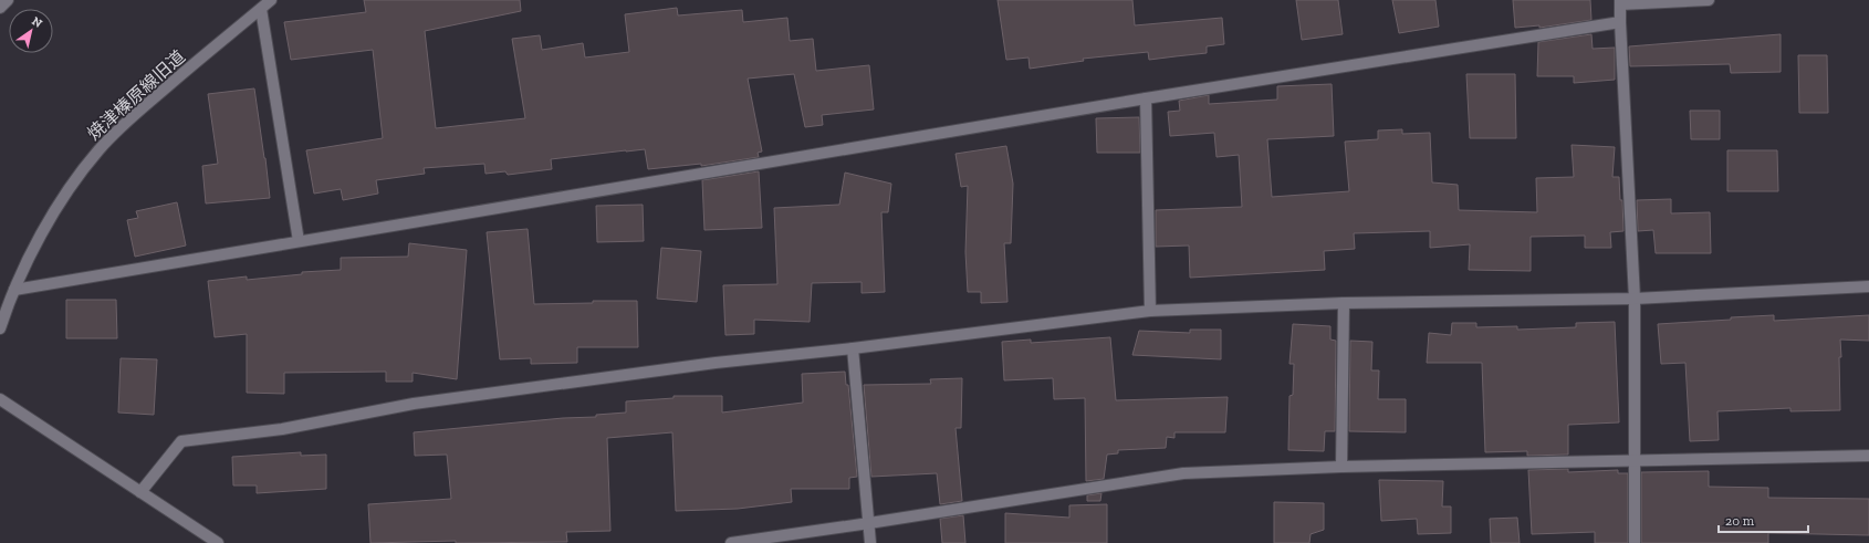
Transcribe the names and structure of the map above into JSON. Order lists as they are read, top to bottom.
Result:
{
  "streets": {
    "street": ["焼津榛原線旧道"]
  },
  "scale_bar": "20 m",
  "north": "top right"
}
